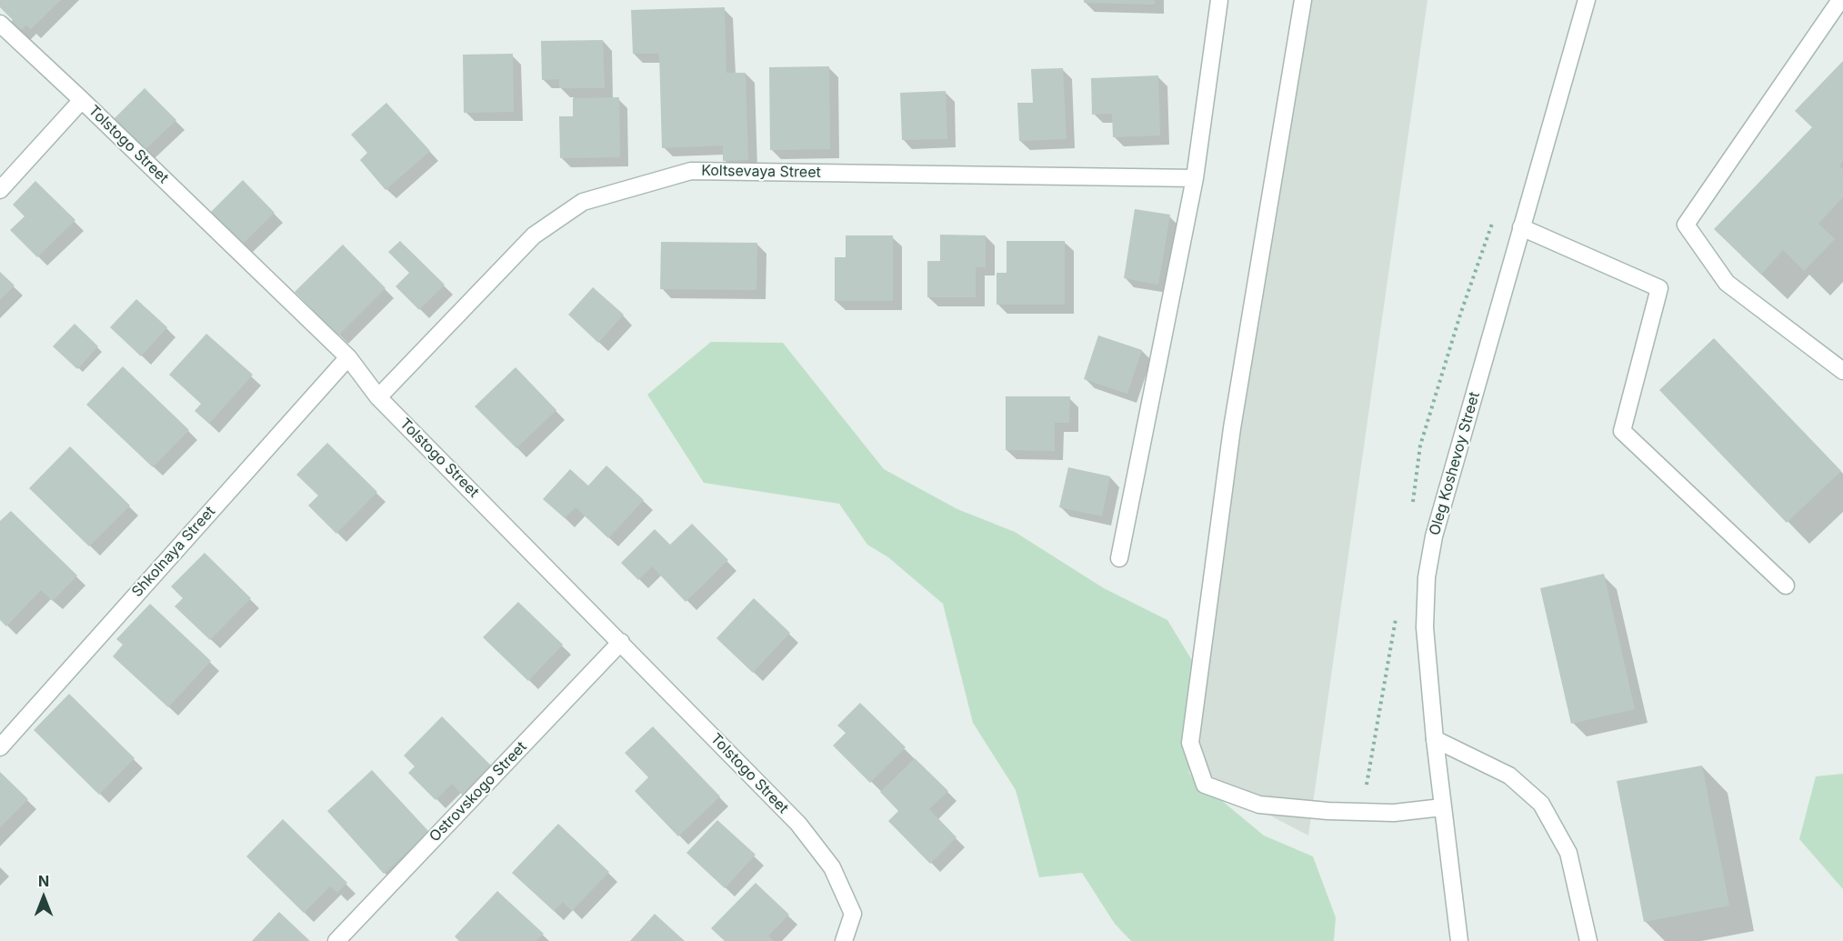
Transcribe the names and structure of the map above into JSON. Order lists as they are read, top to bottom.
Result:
{
  "streets": {
    "street": [
      "Tolstogo Street",
      "Koltsevaya Street",
      "Oleg Koshevoy Street",
      "Shkolnaya Street",
      "Ostrovskogo Street"
    ]
  },
  "crossings": [
    ["Tolstogo Street", "Koltsevaya Street"],
    ["Tolstogo Street", "Shkolnaya Street"],
    ["Tolstogo Street", "Ostrovskogo Street"]
  ],
  "north": "top"
}
